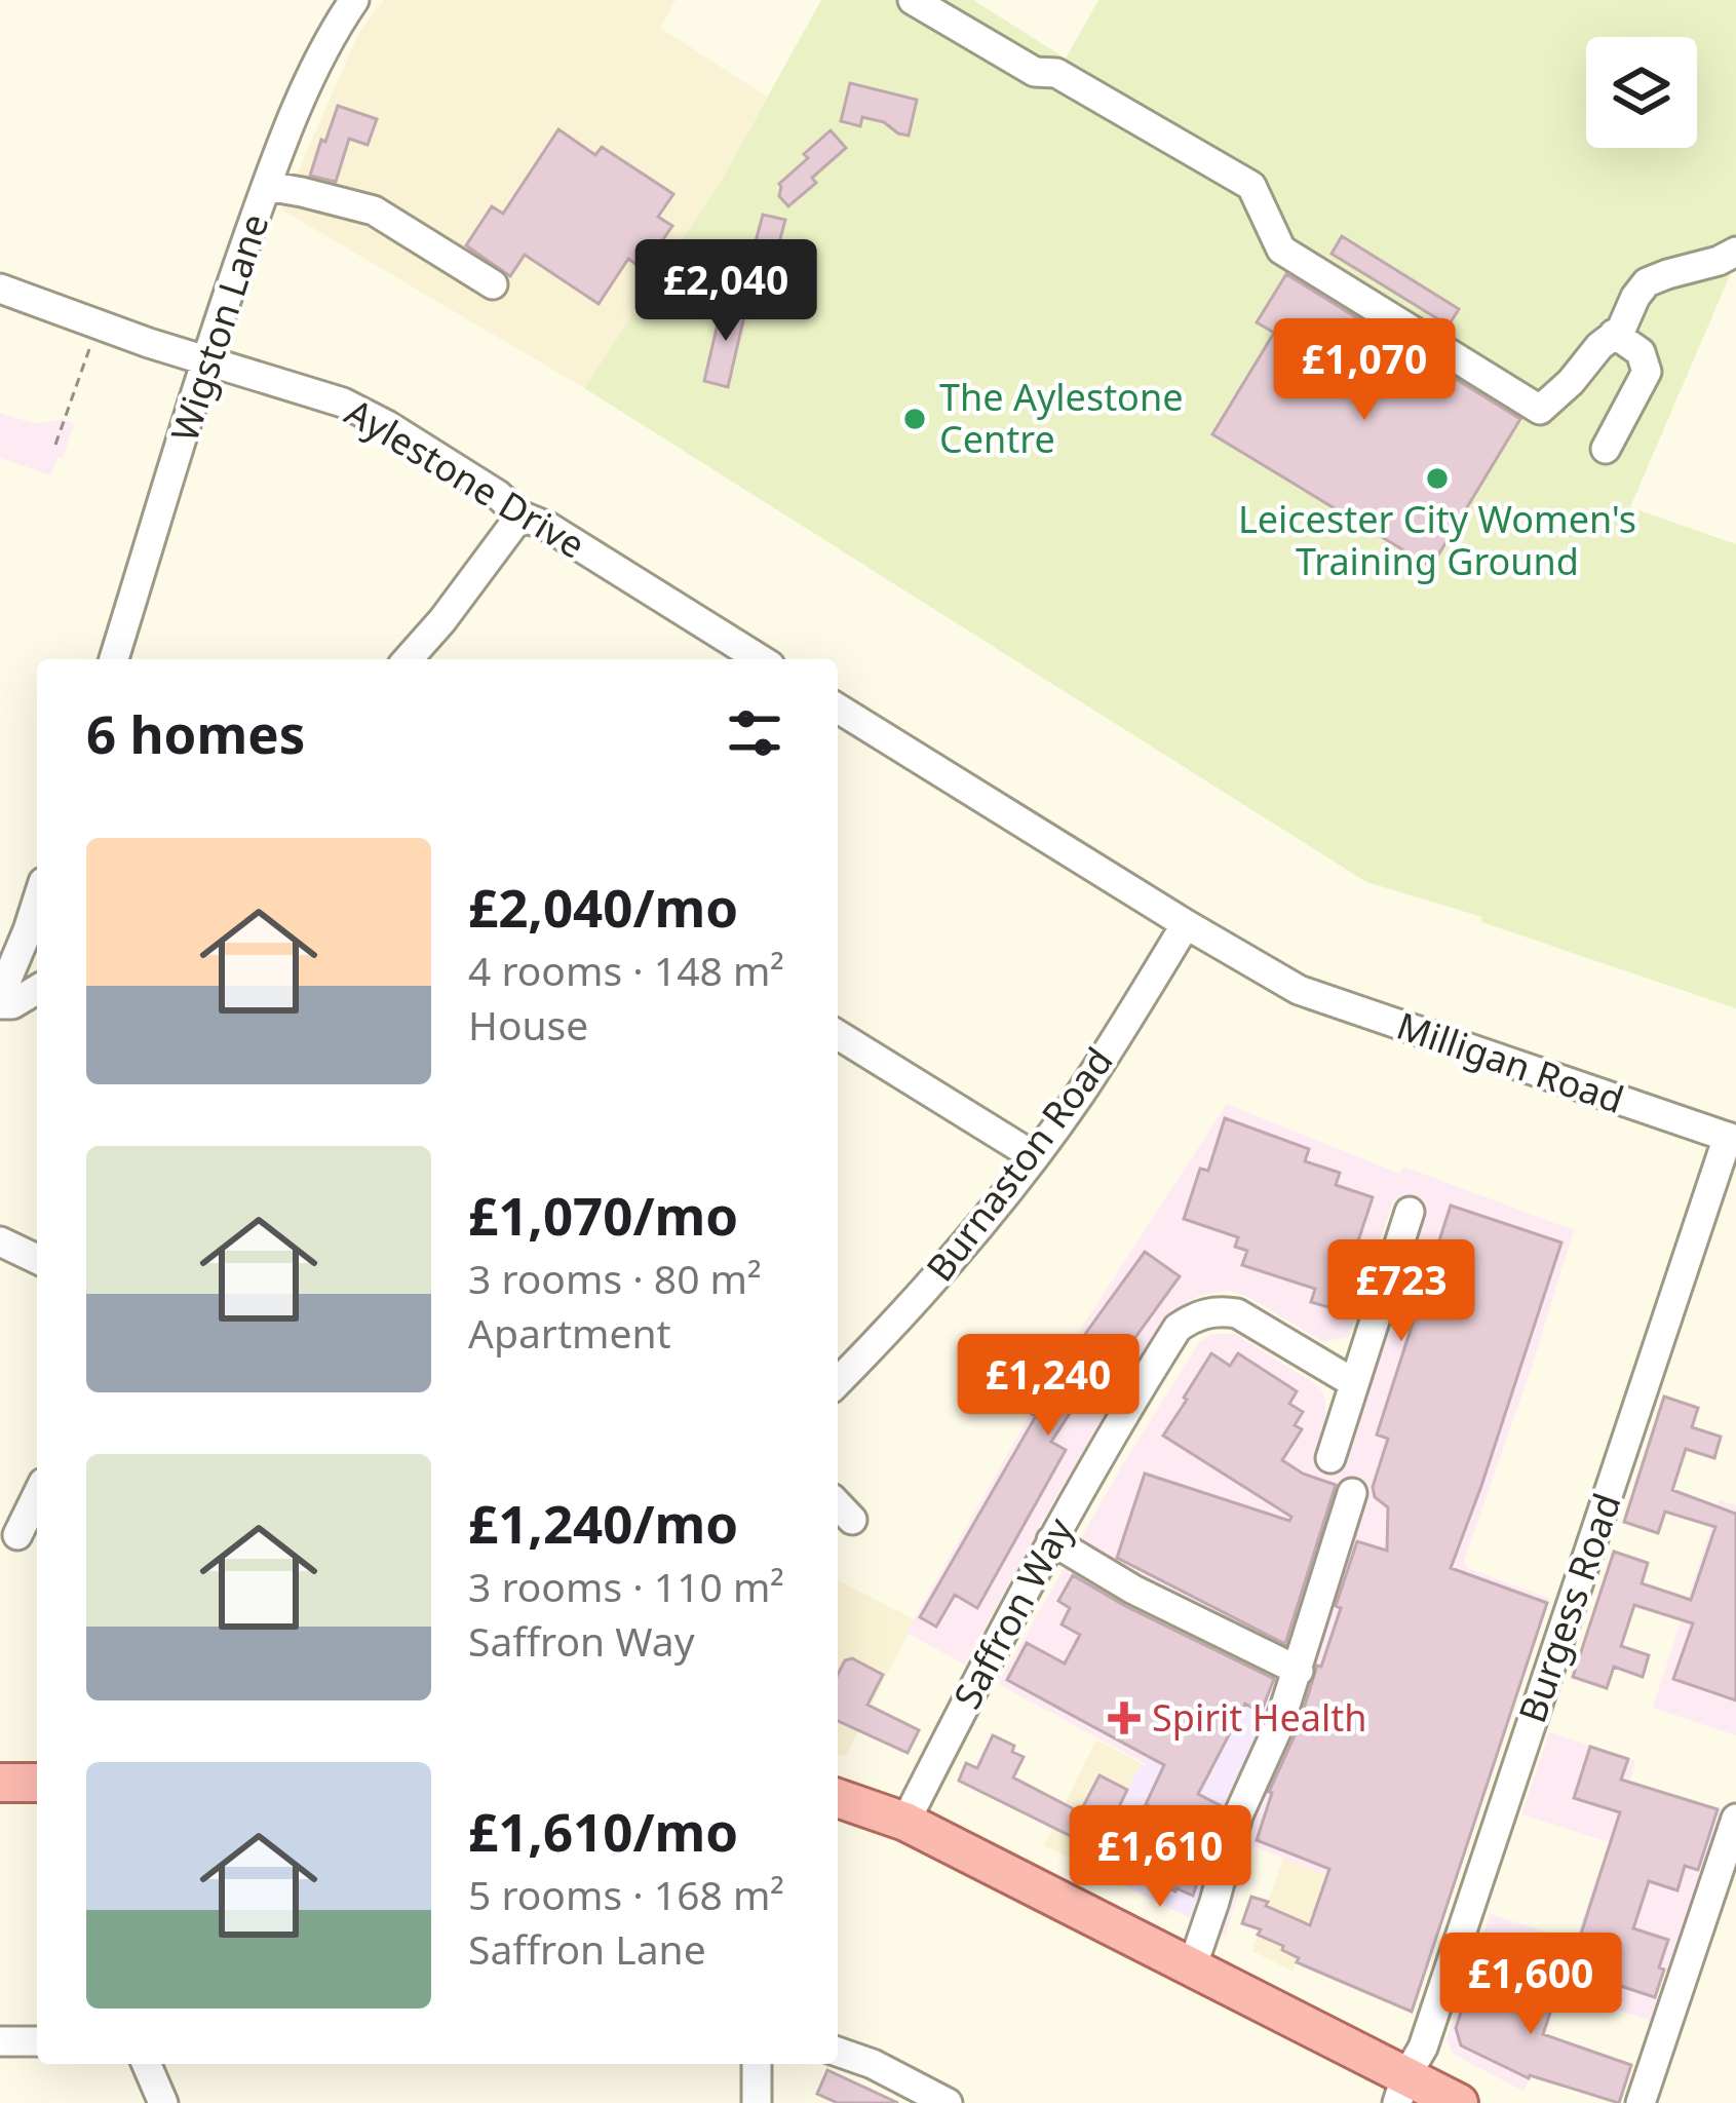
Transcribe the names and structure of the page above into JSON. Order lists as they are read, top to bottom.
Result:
{
  "streets": {
    "street": [
      "Wigston Lane",
      "Aylestone Drive",
      "Milligan Road",
      "Burnaston Road",
      "Burgess Road",
      "Saffron Way"
    ]
  },
  "crossings": [
    ["Wigston Lane", "Aylestone Drive"],
    ["Milligan Road", "Burnaston Road"],
    ["Milligan Road", "Burgess Road"]
  ],
  "places": {
    "other": ["The Aylestone Centre", "Leicester City Women's Training Ground"],
    "health": ["Spirit Health"]
  },
  "page": {
    "price": [
      "£2,040",
      "£1,070",
      "£723",
      "£1,240",
      "£1,610",
      "£1,600"
    ],
    "heading": "6 homes",
    "list": [
      {
        "name": "£2,040/mo",
        "note": "4 rooms · 148 m² · House"
      },
      {
        "name": "£1,070/mo",
        "note": "3 rooms · 80 m² · Apartment"
      },
      {
        "name": "£1,240/mo",
        "note": "3 rooms · 110 m² · Saffron Way"
      },
      {
        "name": "£1,610/mo",
        "note": "5 rooms · 168 m² · Saffron Lane"
      }
    ]
  }
}
